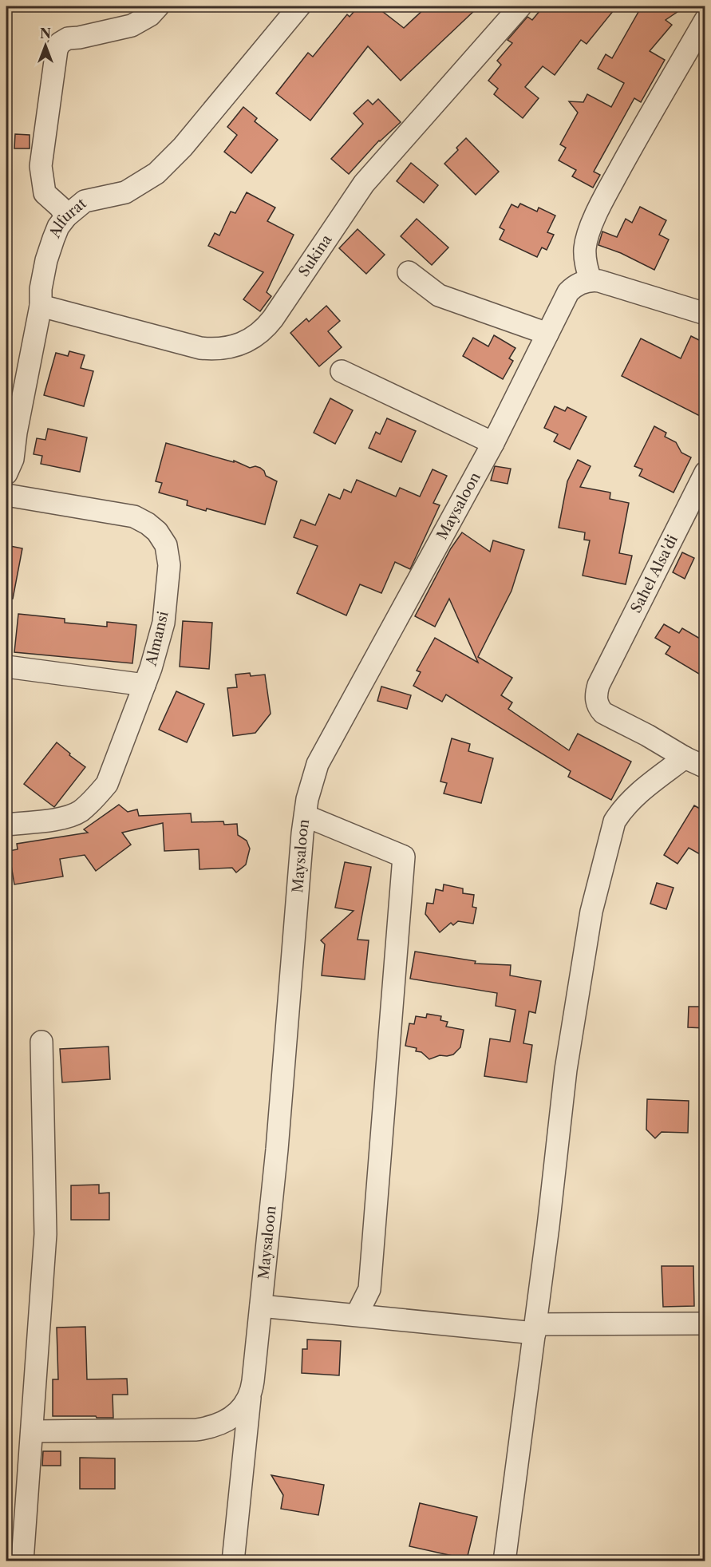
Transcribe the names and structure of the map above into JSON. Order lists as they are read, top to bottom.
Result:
{
  "streets": {
    "street": [
      "Alfurat",
      "Sukina",
      "Maysaloon",
      "Sahel Alsa'di",
      "Almansi"
    ]
  },
  "crossings": [
    ["Alfurat", "Sukina"]
  ],
  "north": "top"
}
